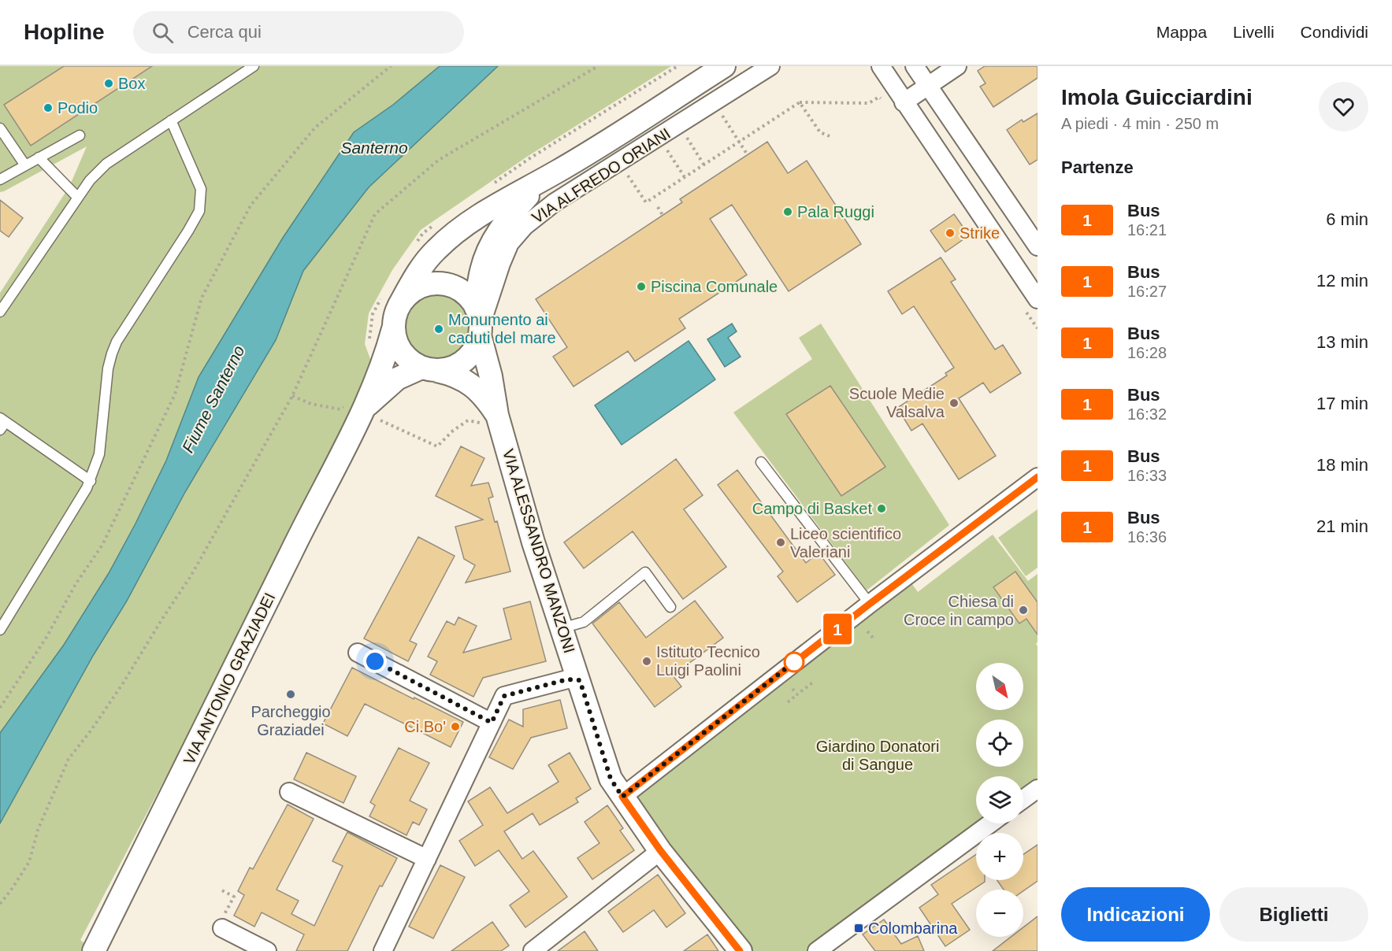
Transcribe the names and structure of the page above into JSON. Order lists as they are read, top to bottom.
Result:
{
  "streets": {
    "street": ["VIA ALFREDO ORIANI", "VIA ALESSANDRO MANZONI", "VIA ANTONIO GRAZIADEI"]
  },
  "crossings": [
    ["VIA ALFREDO ORIANI", "VIA ALESSANDRO MANZONI"],
    ["VIA ALFREDO ORIANI", "VIA ANTONIO GRAZIADEI"],
    ["VIA ALESSANDRO MANZONI", "VIA ANTONIO GRAZIADEI"]
  ],
  "water": ["Santerno", "Fiume Santerno"],
  "parks": ["Giardino Donatori di Sangue"],
  "places": {
    "other": [
      "Box",
      "Podio",
      "Pala Ruggi",
      "Strike",
      "Piscina Comunale",
      "Monumento ai caduti del mare",
      "Scuole Medie Valsalva",
      "Campo di Basket",
      "Liceo scientifico Valeriani",
      "Chiesa di Croce in campo",
      "Istituto Tecnico Luigi Paolini",
      "Parcheggio Graziadei",
      "Ci.Bo'"
    ],
    "transit": ["Colombarina"]
  },
  "lines": ["bus line 1"],
  "north": "bottom right",
  "page": {
    "header": "Hopline",
    "search": "Cerca qui",
    "nav": ["Mappa", "Livelli", "Condividi"],
    "on_map": "1",
    "heading": [
      ["Imola Guicciardini", "A piedi · 4 min · 250 m"],
      "Partenze"
    ],
    "list": [
      {
        "mark": "1",
        "name": "Bus",
        "note": "16:21",
        "value": "6 min"
      },
      {
        "mark": "1",
        "name": "Bus",
        "note": "16:27",
        "value": "12 min"
      },
      {
        "mark": "1",
        "name": "Bus",
        "note": "16:28",
        "value": "13 min"
      },
      {
        "mark": "1",
        "name": "Bus",
        "note": "16:32",
        "value": "17 min"
      },
      {
        "mark": "1",
        "name": "Bus",
        "note": "16:33",
        "value": "18 min"
      },
      {
        "mark": "1",
        "name": "Bus",
        "note": "16:36",
        "value": "21 min"
      }
    ],
    "map_buttons": ["+", "−"],
    "buttons": ["Indicazioni", "Biglietti"]
  }
}
